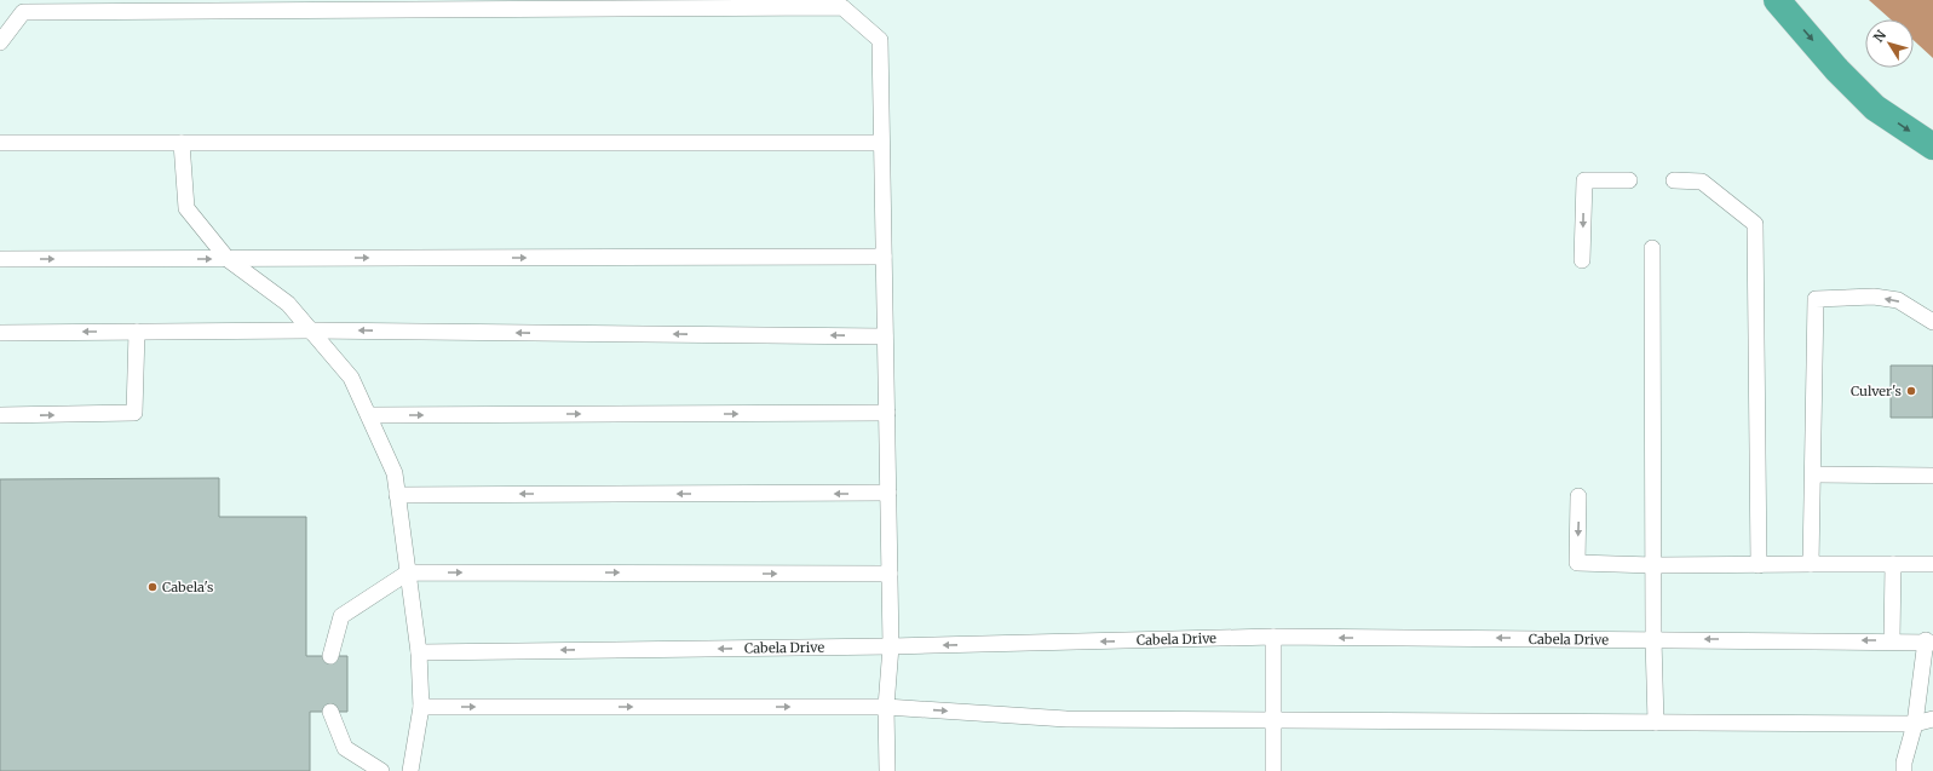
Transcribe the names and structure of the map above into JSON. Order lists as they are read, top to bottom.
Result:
{
  "streets": {
    "lane": ["Cabela Drive"]
  },
  "places": ["Culver's", "Cabela's"],
  "north": "top left"
}
